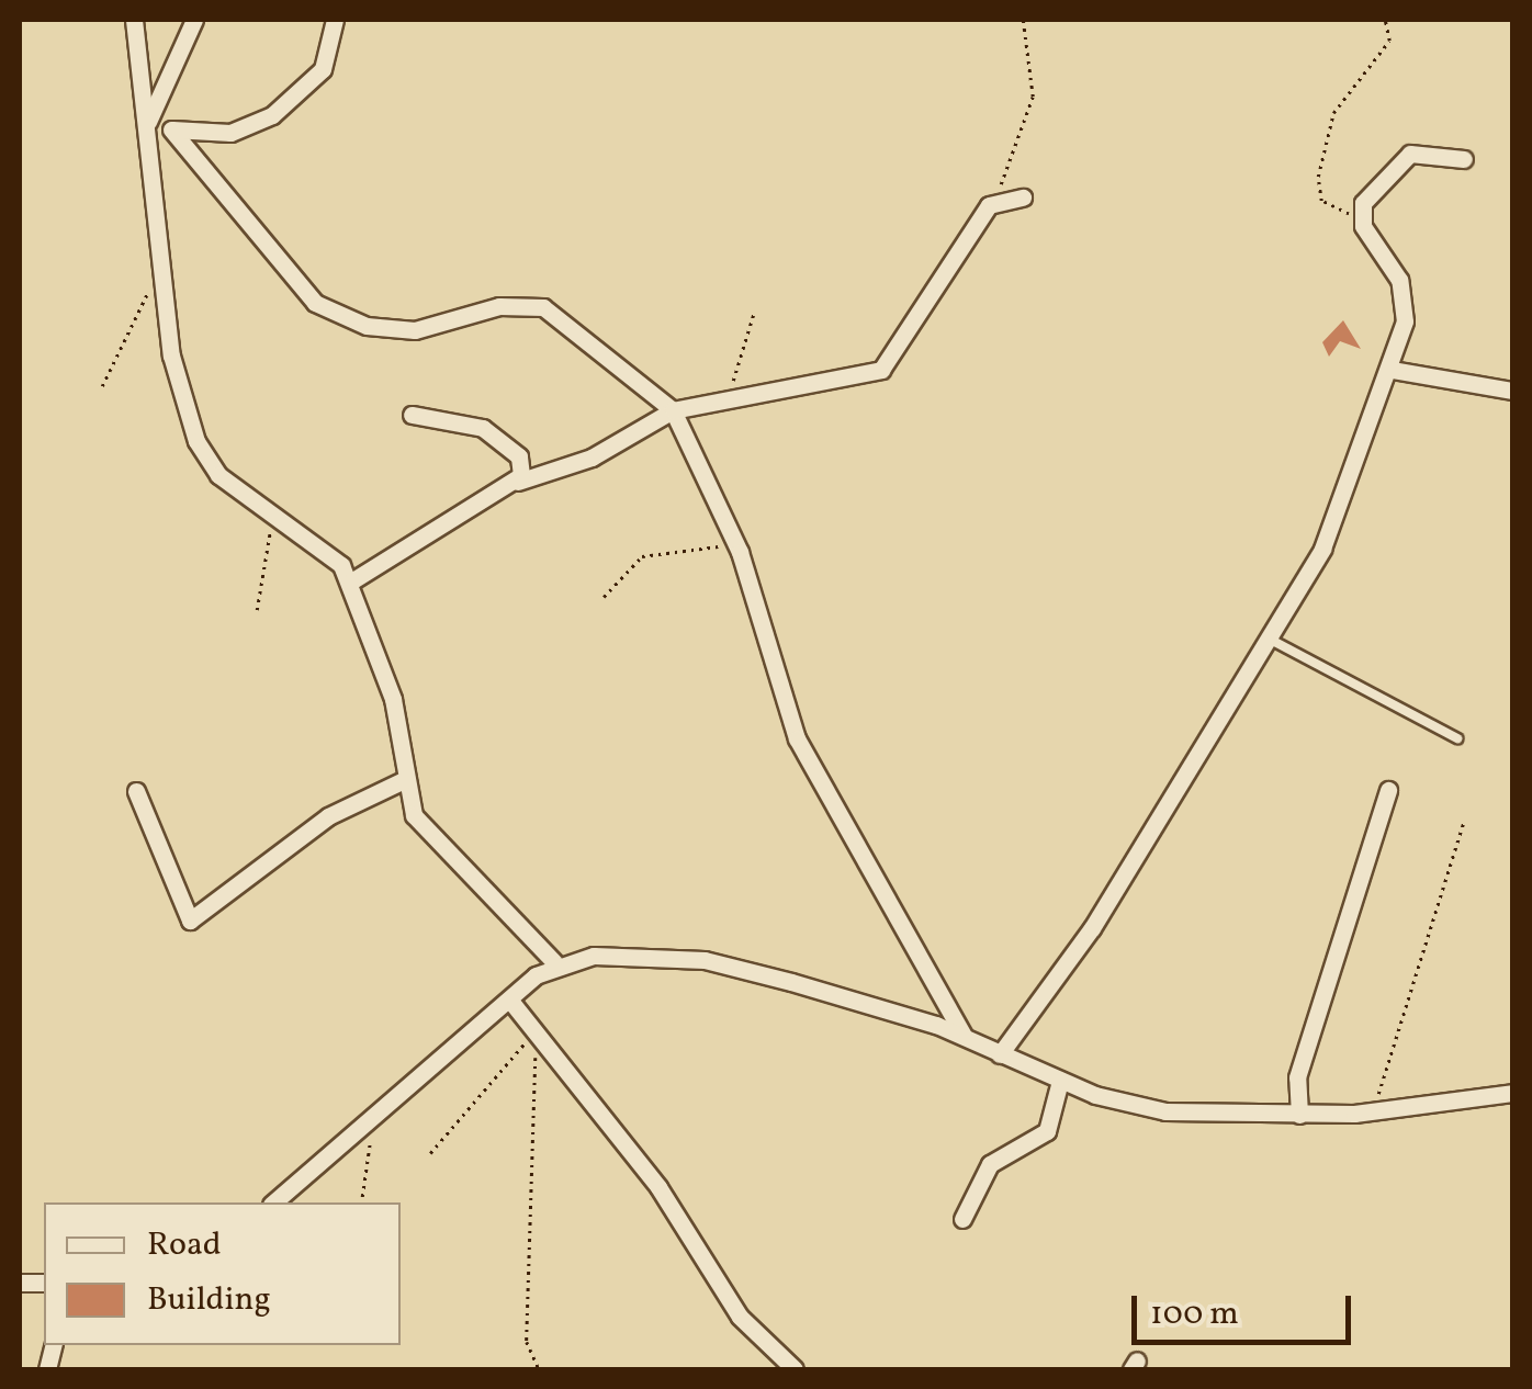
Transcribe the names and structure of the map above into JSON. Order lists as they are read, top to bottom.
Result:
{
  "legend": ["Road", "Building"],
  "scale_bar": "100 m"
}
